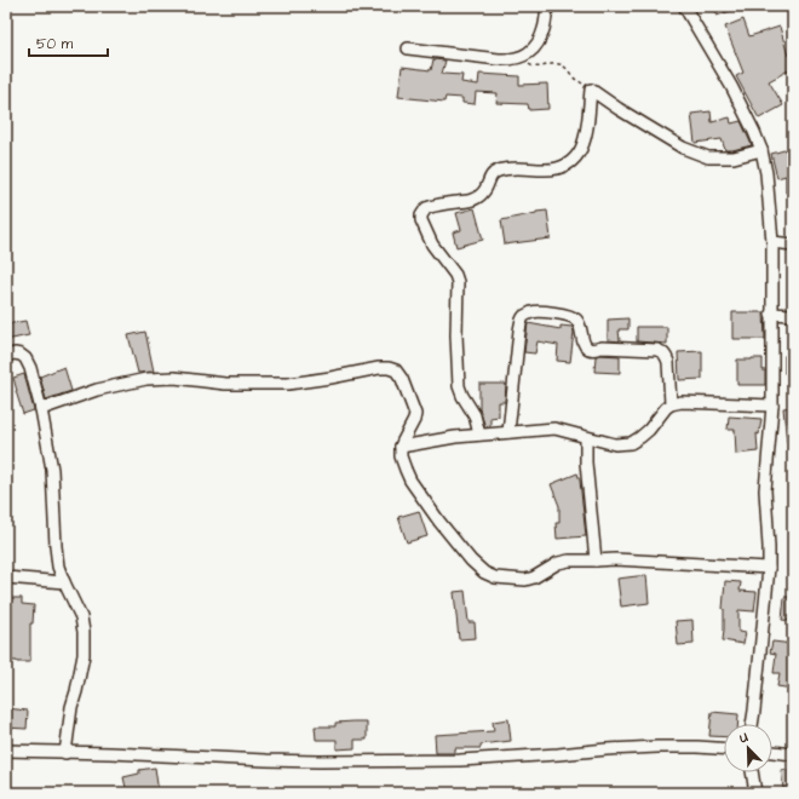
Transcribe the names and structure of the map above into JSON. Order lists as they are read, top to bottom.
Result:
{
  "scale_bar": "50 m",
  "north": "top left"
}
